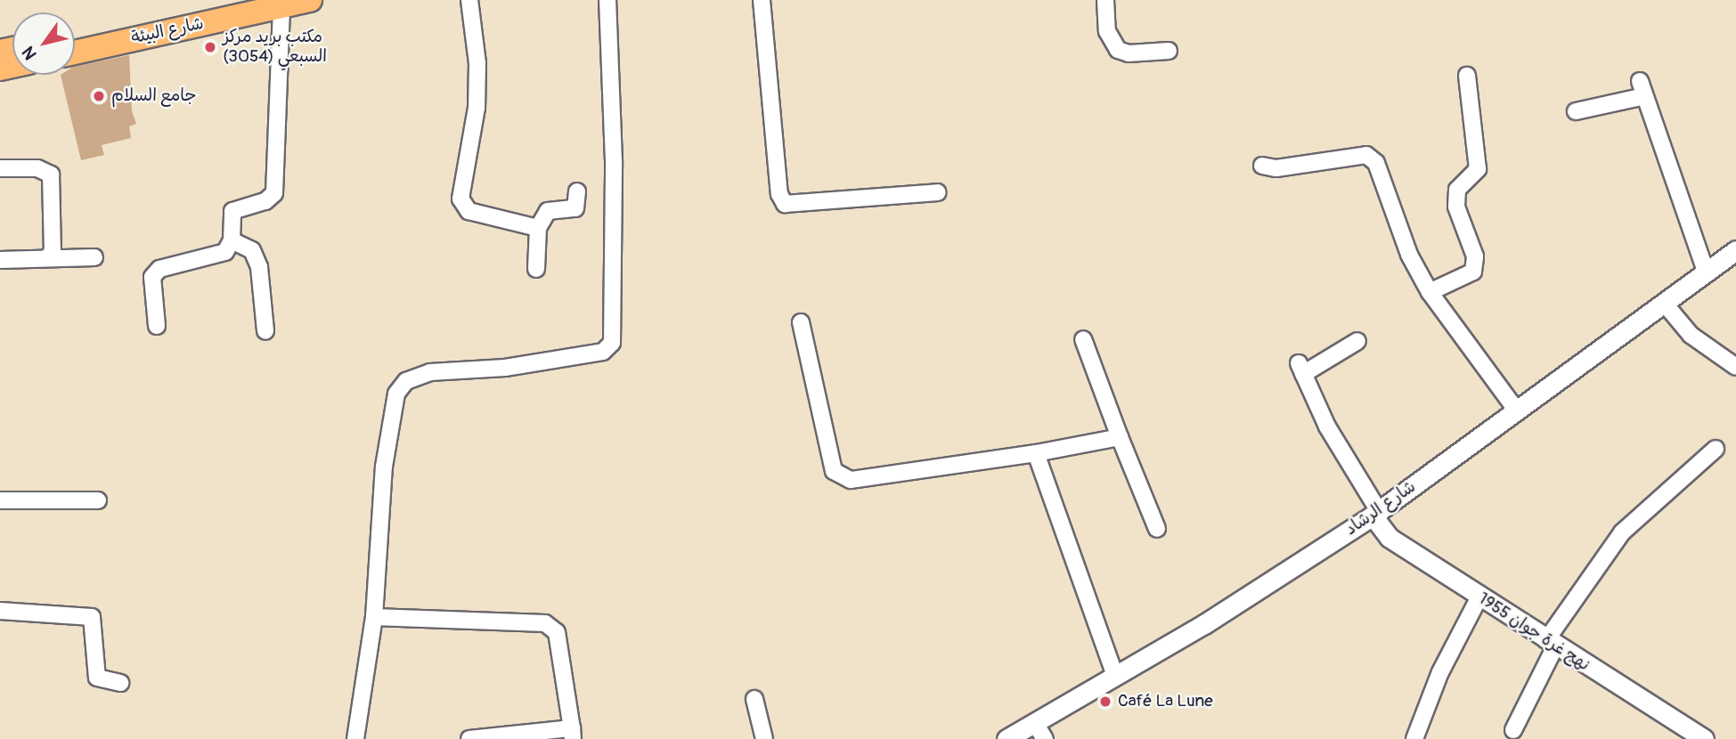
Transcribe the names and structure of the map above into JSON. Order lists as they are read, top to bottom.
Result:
{
  "streets": {
    "main road": ["شارع البيئة"],
    "street": ["شارع الرشاد", "نهج غرة جوان 1955"]
  },
  "crossings": [
    ["شارع الرشاد", "نهج غرة جوان 1955"]
  ],
  "places": ["مكتب بريد مركز السبعي (3054)", "جامع السلام", "Café La Lune"],
  "north": "bottom left"
}
